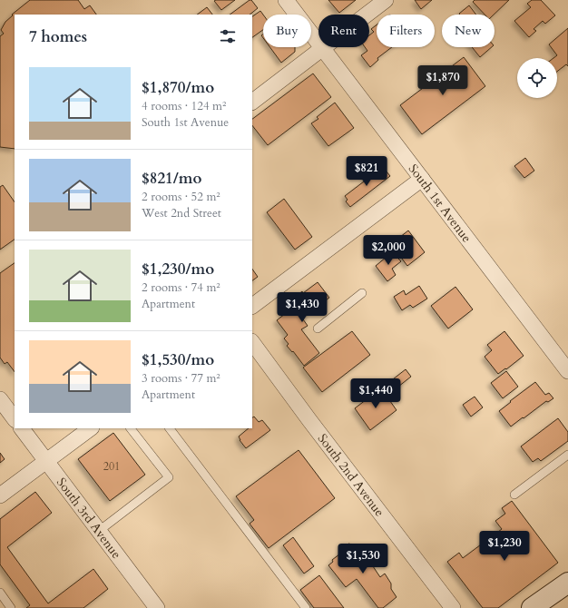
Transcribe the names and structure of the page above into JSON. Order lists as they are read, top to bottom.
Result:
{
  "streets": {
    "street": ["South 1st Avenue", "South 2nd Avenue", "South 3rd Avenue"]
  },
  "house_numbers": ["201"],
  "page": {
    "chip": [
      "Buy",
      "Rent",
      "Filters",
      "New"
    ],
    "heading": "7 homes",
    "list": [
      {
        "name": "$1,870/mo",
        "note": "4 rooms · 124 m² · South 1st Avenue"
      },
      {
        "name": "$821/mo",
        "note": "2 rooms · 52 m² · West 2nd Street"
      },
      {
        "name": "$1,230/mo",
        "note": "2 rooms · 74 m² · Apartment"
      },
      {
        "name": "$1,530/mo",
        "note": "3 rooms · 77 m² · Apartment"
      }
    ],
    "price": [
      "$1,870",
      "$821",
      "$2,000",
      "$1,430",
      "$1,440",
      "$1,230",
      "$1,530"
    ]
  }
}
